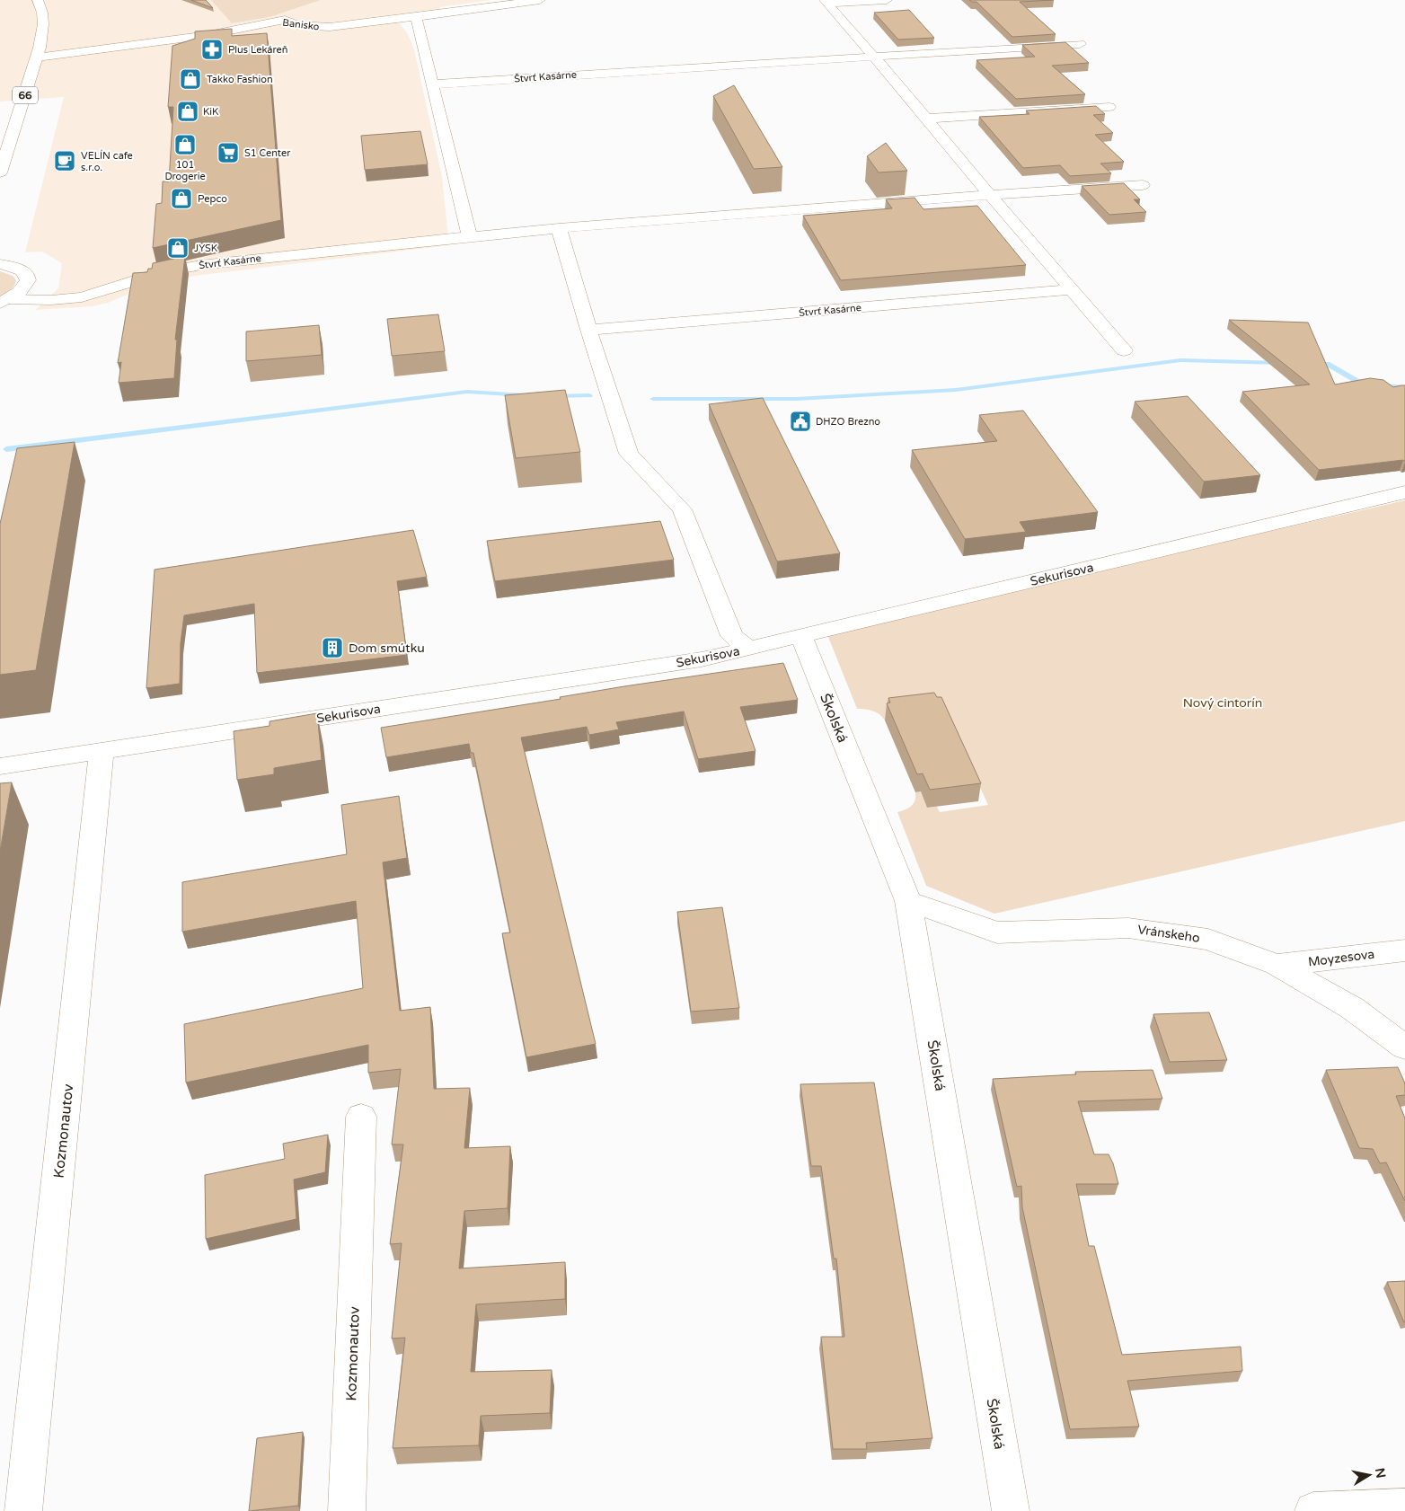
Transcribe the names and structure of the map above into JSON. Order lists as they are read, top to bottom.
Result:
{
  "streets": {
    "street": [
      "Banisko",
      "Štvrť Kasárne",
      "66",
      "Sekurisova",
      "Školská",
      "Vránskeho",
      "Moyzesova",
      "Kozmonautov"
    ]
  },
  "crossings": [
    ["Banisko", "66"],
    ["Sekurisova", "Školská"],
    ["Sekurisova", "Kozmonautov"],
    ["Školská", "Vránskeho"],
    ["Vránskeho", "Moyzesova"]
  ],
  "parks": ["Nový cintorín"],
  "places": {
    "pharmacy": ["Plus Lekáreň"],
    "shop": [
      "Takko Fashion",
      "KiK",
      "101 Drogerie",
      "Pepco",
      "JYSK"
    ],
    "supermarket": ["S1 Center"],
    "cafe": ["VELÍN cafe s.r.o."],
    "public building": ["DHZO Brezno"],
    "building": ["Dom smútku"]
  },
  "north": "right"
}
